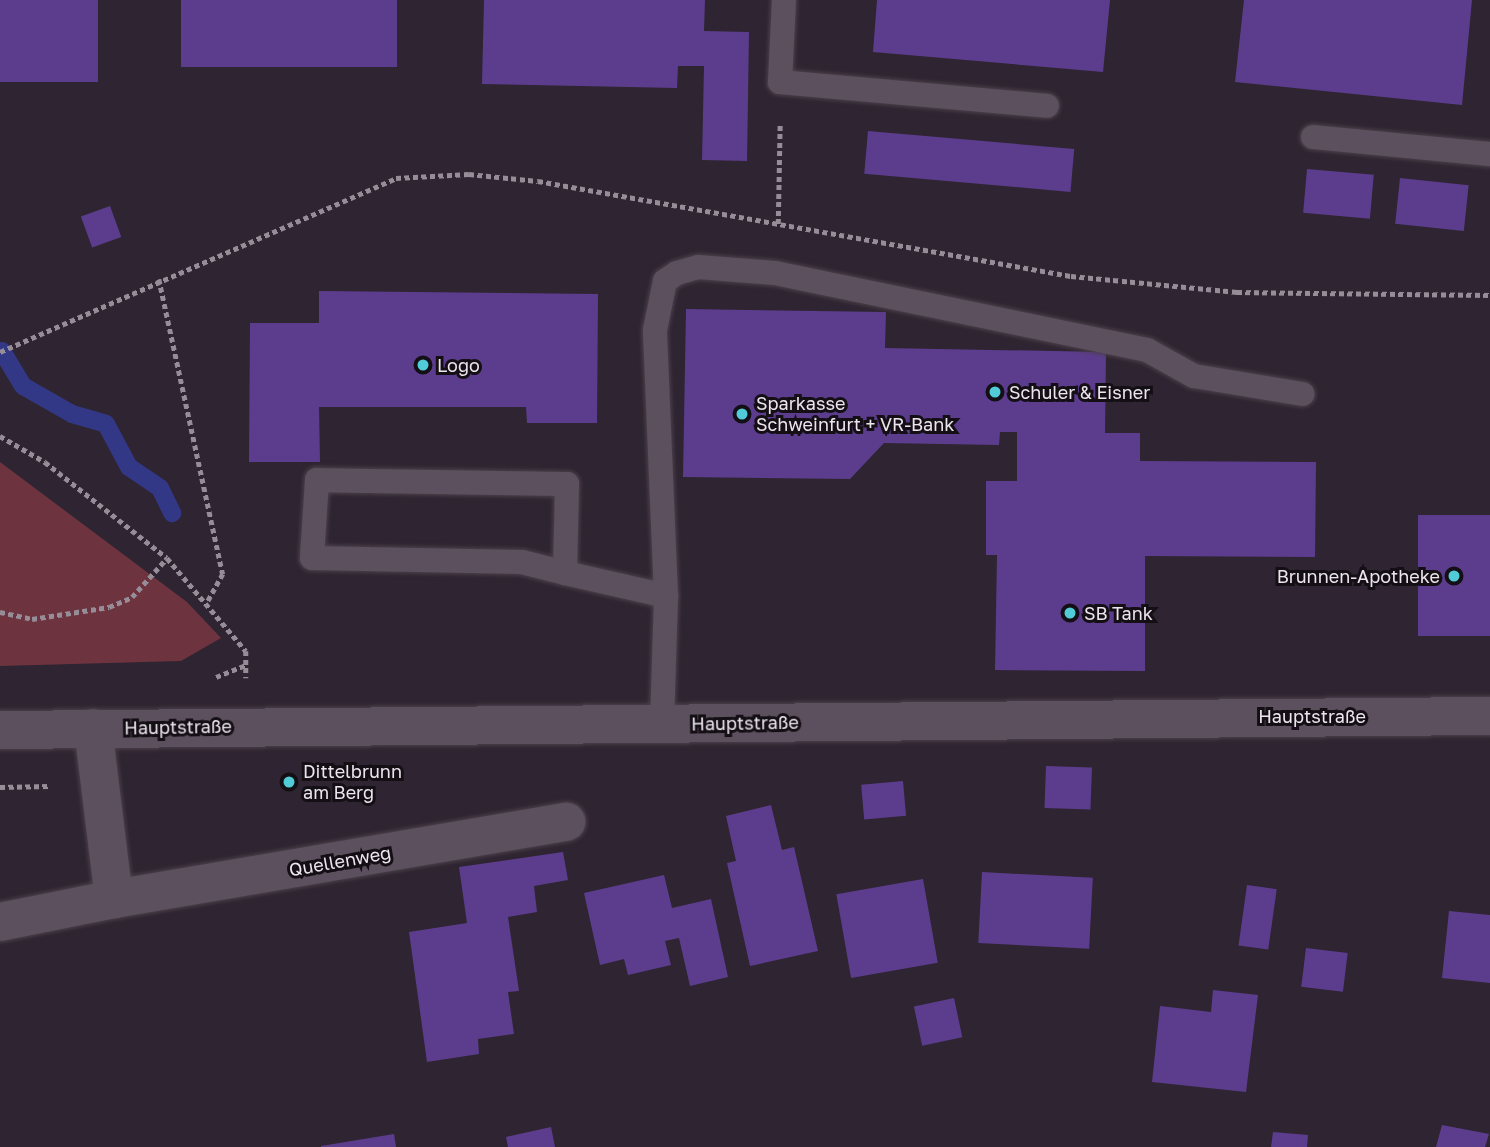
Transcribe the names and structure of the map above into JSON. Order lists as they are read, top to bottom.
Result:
{
  "streets": {
    "street": ["Hauptstraße", "Quellenweg"]
  },
  "places": [
    "Logo",
    "Schuler & Eisner",
    "Sparkasse Schweinfurt + VR-Bank",
    "Brunnen-Apotheke",
    "SB Tank",
    "Dittelbrunn am Berg"
  ]
}
